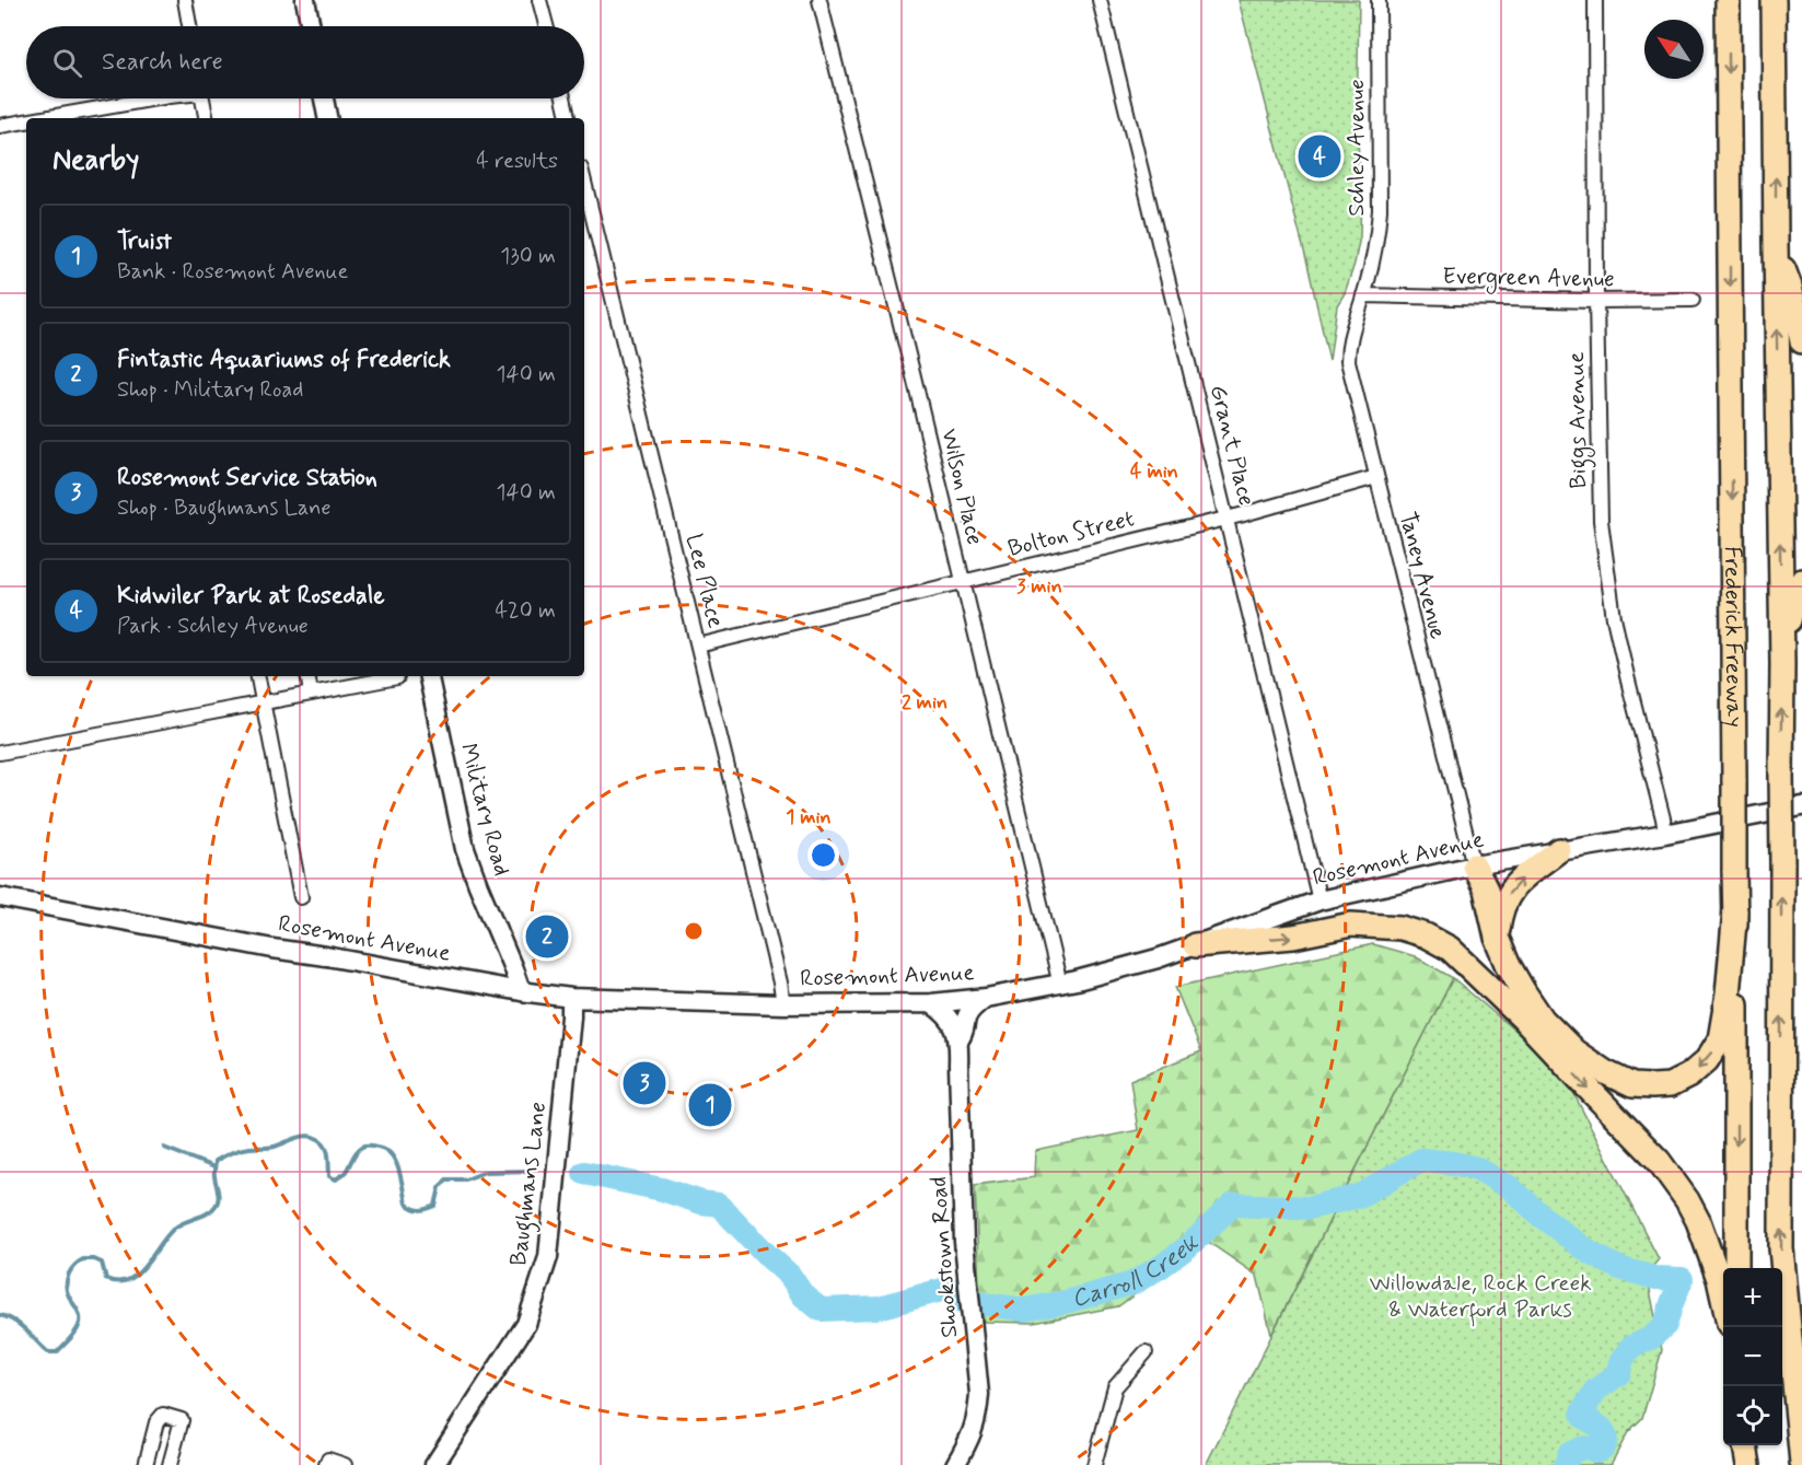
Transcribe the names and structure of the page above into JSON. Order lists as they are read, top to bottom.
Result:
{
  "streets": {
    "highway": ["Frederick Freeway"],
    "main road": [
      "Military Road",
      "Rosemont Avenue",
      "Baughmans Lane",
      "Shookstown Road"
    ],
    "street": [
      "Schley Avenue",
      "Evergreen Avenue",
      "Biggs Avenue",
      "Grant Place",
      "Wilson Place",
      "Bolton Street",
      "Taney Avenue",
      "Lee Place"
    ]
  },
  "crossings": [
    ["Schley Avenue", "Evergreen Avenue"],
    ["Schley Avenue", "Taney Avenue"],
    ["Evergreen Avenue", "Biggs Avenue"],
    ["Evergreen Avenue", "Taney Avenue"],
    ["Biggs Avenue", "Rosemont Avenue"],
    ["Grant Place", "Bolton Street"],
    ["Grant Place", "Rosemont Avenue"],
    ["Wilson Place", "Bolton Street"],
    ["Wilson Place", "Rosemont Avenue"],
    ["Bolton Street", "Taney Avenue"],
    ["Bolton Street", "Lee Place"],
    ["Taney Avenue", "Rosemont Avenue"],
    ["Lee Place", "Rosemont Avenue"],
    ["Military Road", "Rosemont Avenue"],
    ["Rosemont Avenue", "Baughmans Lane"],
    ["Rosemont Avenue", "Shookstown Road"]
  ],
  "water": ["Carroll Creek"],
  "parks": ["Willowdale, Rock Creek & Waterford Parks"],
  "north": "top left",
  "page": {
    "search": "Search here",
    "heading": ["Nearby", "4 results"],
    "pins": [
      "4",
      "2",
      "3",
      "1"
    ],
    "list": [
      {
        "mark": "1",
        "name": "Truist",
        "note": "Bank · Rosemont Avenue",
        "value": "130 m"
      },
      {
        "mark": "2",
        "name": "Fintastic Aquariums of Frederick",
        "note": "Shop · Military Road",
        "value": "140 m"
      },
      {
        "mark": "3",
        "name": "Rosemont Service Station",
        "note": "Shop · Baughmans Lane",
        "value": "140 m"
      },
      {
        "mark": "4",
        "name": "Kidwiler Park at Rosedale",
        "note": "Park · Schley Avenue",
        "value": "420 m"
      }
    ],
    "map_buttons": ["+", "−"]
  },
  "rings": [
    "4 min",
    "3 min",
    "2 min",
    "1 min"
  ]
}
